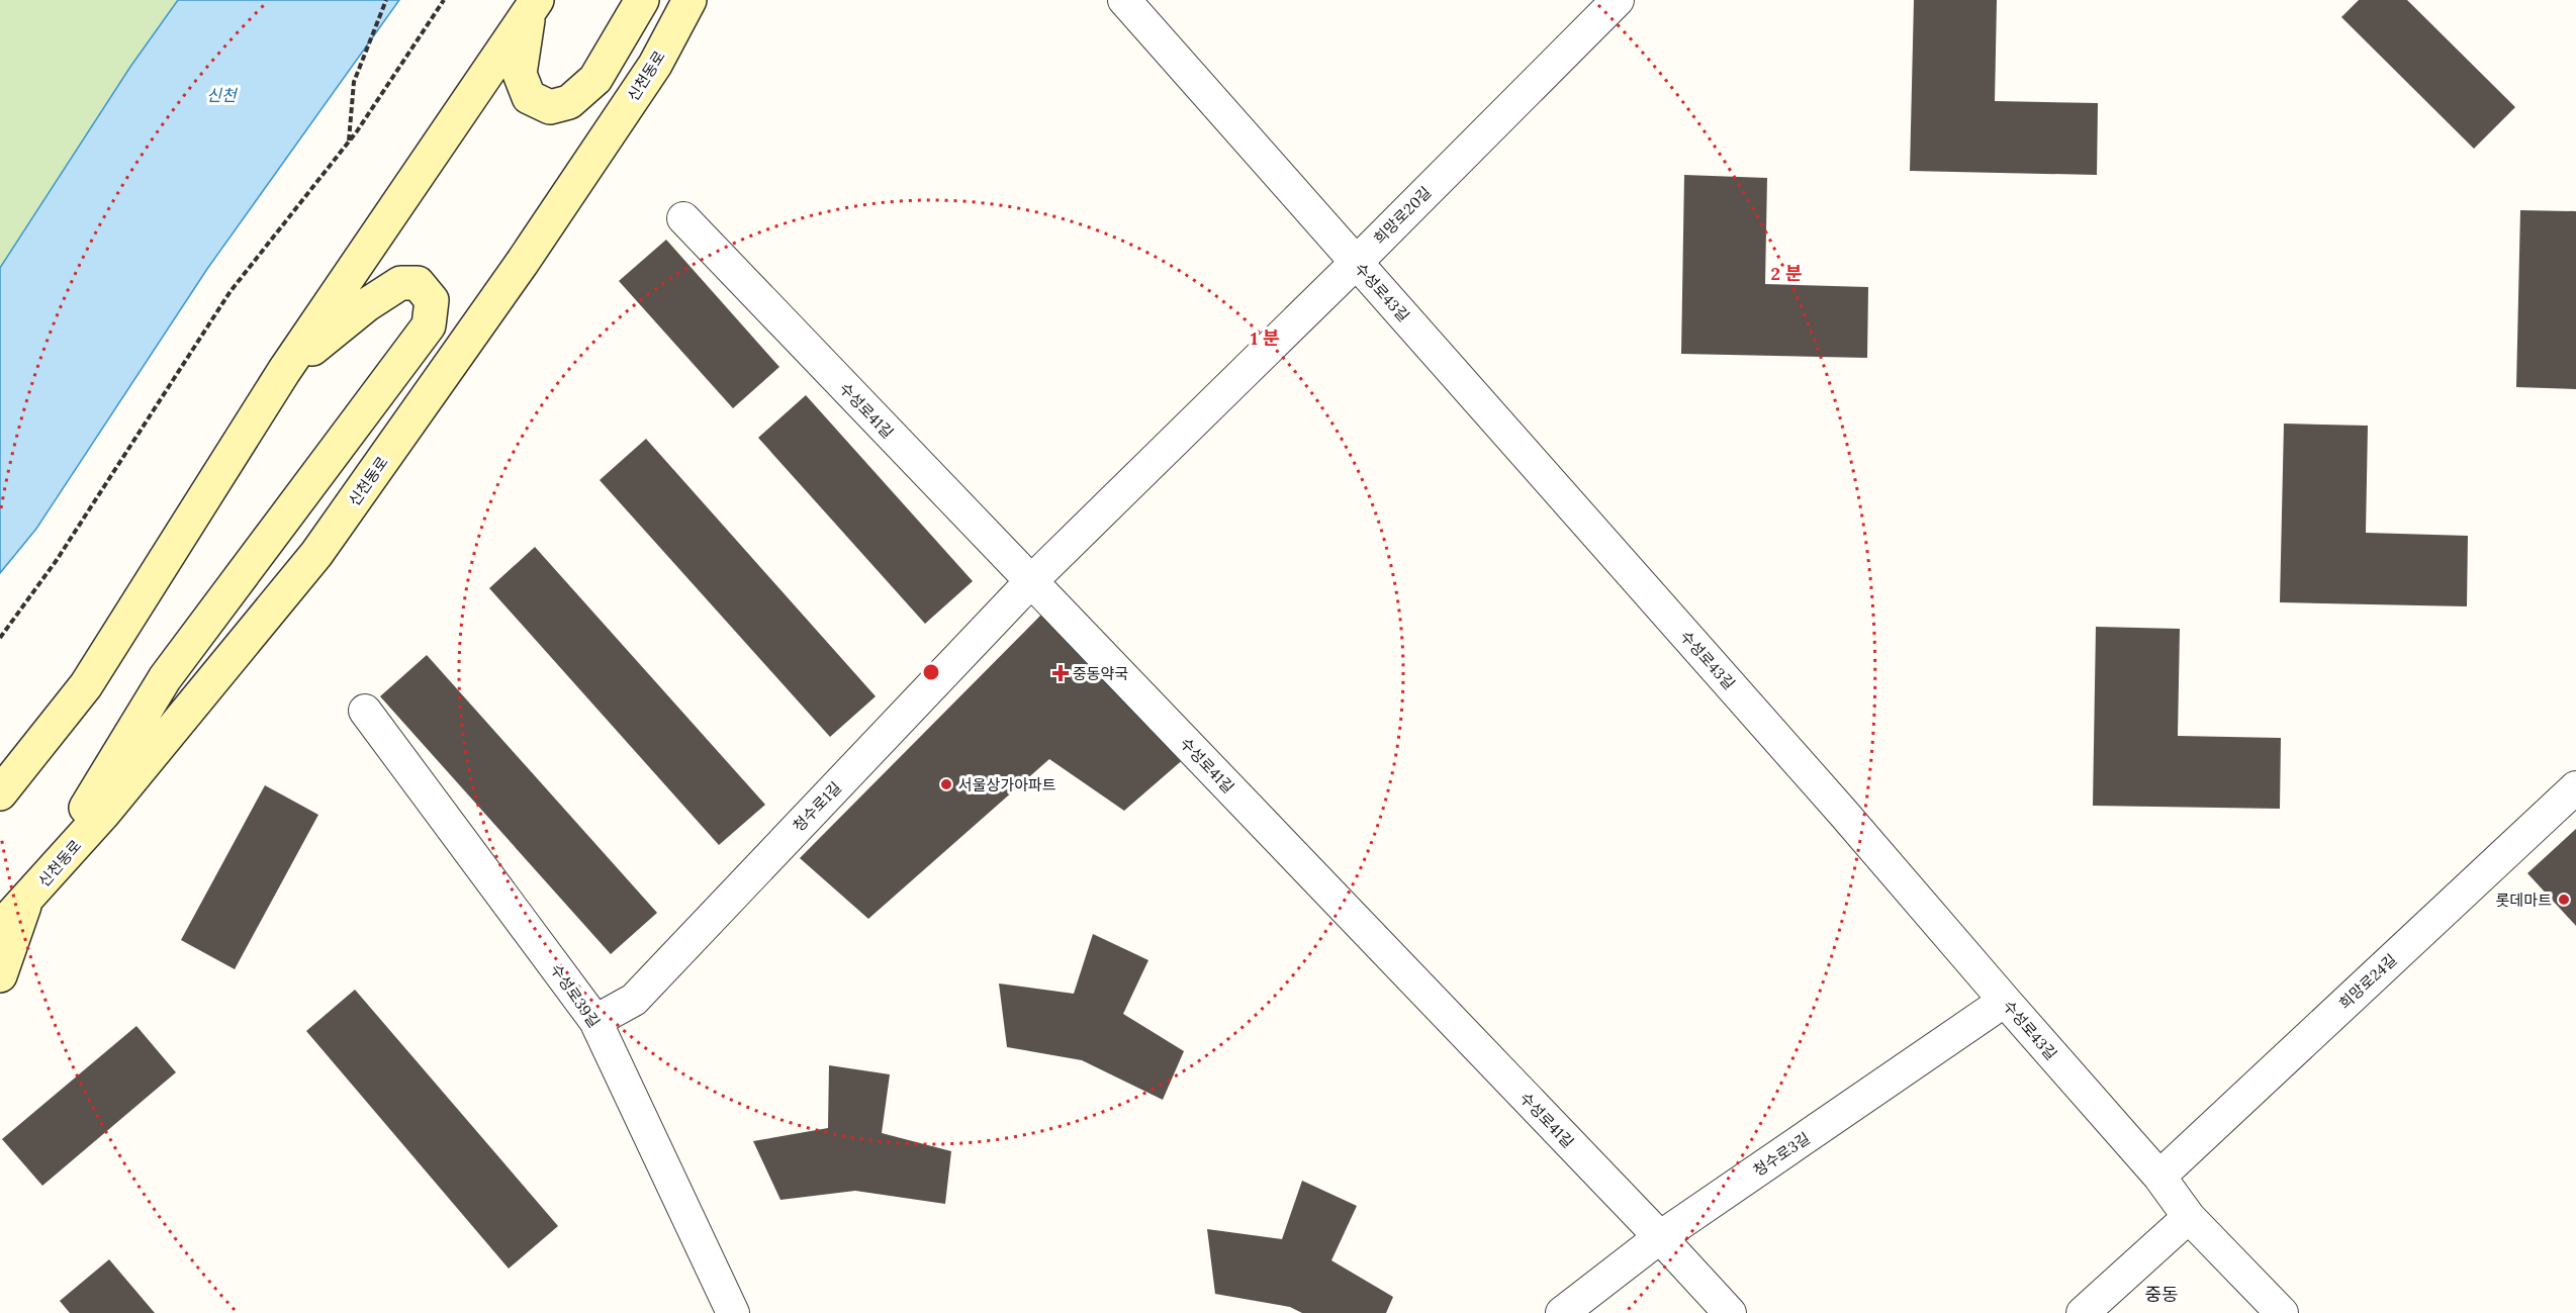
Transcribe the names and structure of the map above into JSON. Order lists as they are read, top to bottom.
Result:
{
  "streets": {
    "main road": ["신천동로"],
    "street": [
      "희망로20길",
      "수성로43길",
      "수성로41길",
      "청수로1길",
      "희망로24길",
      "수성로39길",
      "청수로3길"
    ]
  },
  "crossings": [
    ["희망로20길", "수성로43길"],
    ["희망로20길", "수성로41길"],
    ["희망로20길", "청수로1길"],
    ["수성로43길", "희망로24길"],
    ["수성로43길", "청수로3길"],
    ["수성로41길", "청수로1길"],
    ["수성로41길", "청수로3길"],
    ["청수로1길", "수성로39길"]
  ],
  "districts": ["중동"],
  "water": ["신천"],
  "places": {
    "health": ["중동약국"],
    "other": ["서울상가아파트", "롯데마트"]
  },
  "rings": ["2 분", "1 분"]
}
